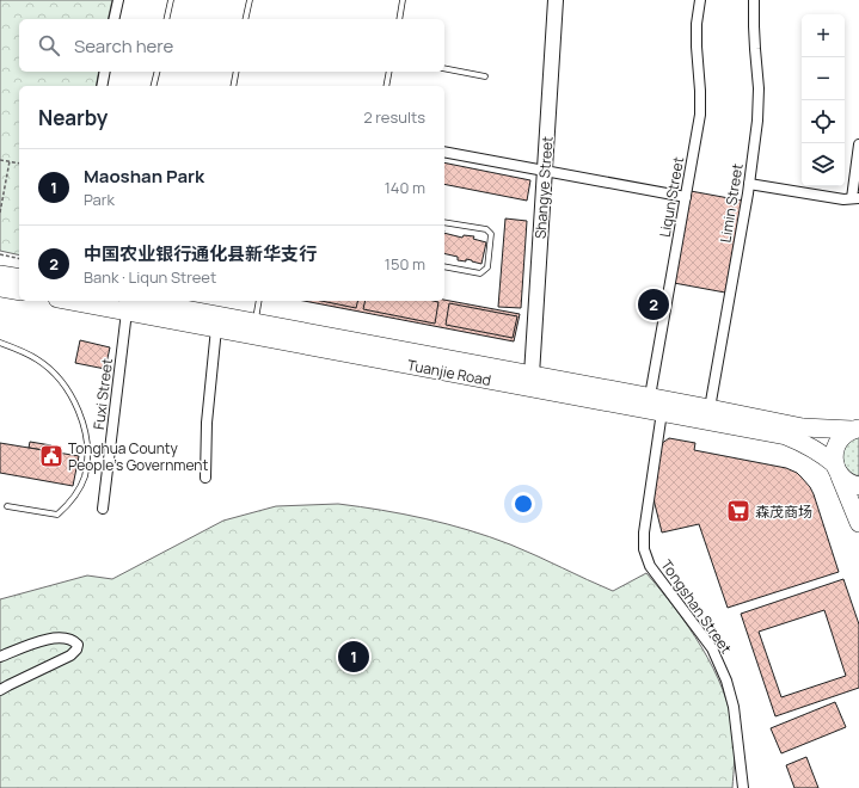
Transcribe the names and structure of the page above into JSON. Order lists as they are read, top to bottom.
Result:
{
  "streets": {
    "highway": ["Tuanjie Road"],
    "street": [
      "Shangye Street",
      "Liqun Street",
      "Limin Street",
      "Fuxi Street",
      "Tongshan Street"
    ]
  },
  "crossings": [
    ["Shangye Street", "Tuanjie Road"],
    ["Liqun Street", "Tuanjie Road"],
    ["Limin Street", "Tuanjie Road"],
    ["Tuanjie Road", "Fuxi Street"],
    ["Tuanjie Road", "Tongshan Street"]
  ],
  "places": {
    "public building": ["Tonghua County People's Government"],
    "supermarket": ["森茂商场"]
  },
  "page": {
    "map_buttons": ["+", "−"],
    "search": "Search here",
    "heading": ["Nearby", "2 results"],
    "list": [
      {
        "mark": "1",
        "name": "Maoshan Park",
        "note": "Park",
        "value": "140 m"
      },
      {
        "mark": "2",
        "name": "中国农业银行通化县新华支行",
        "note": "Bank · Liqun Street",
        "value": "150 m"
      }
    ],
    "pins": ["2", "1"]
  }
}
